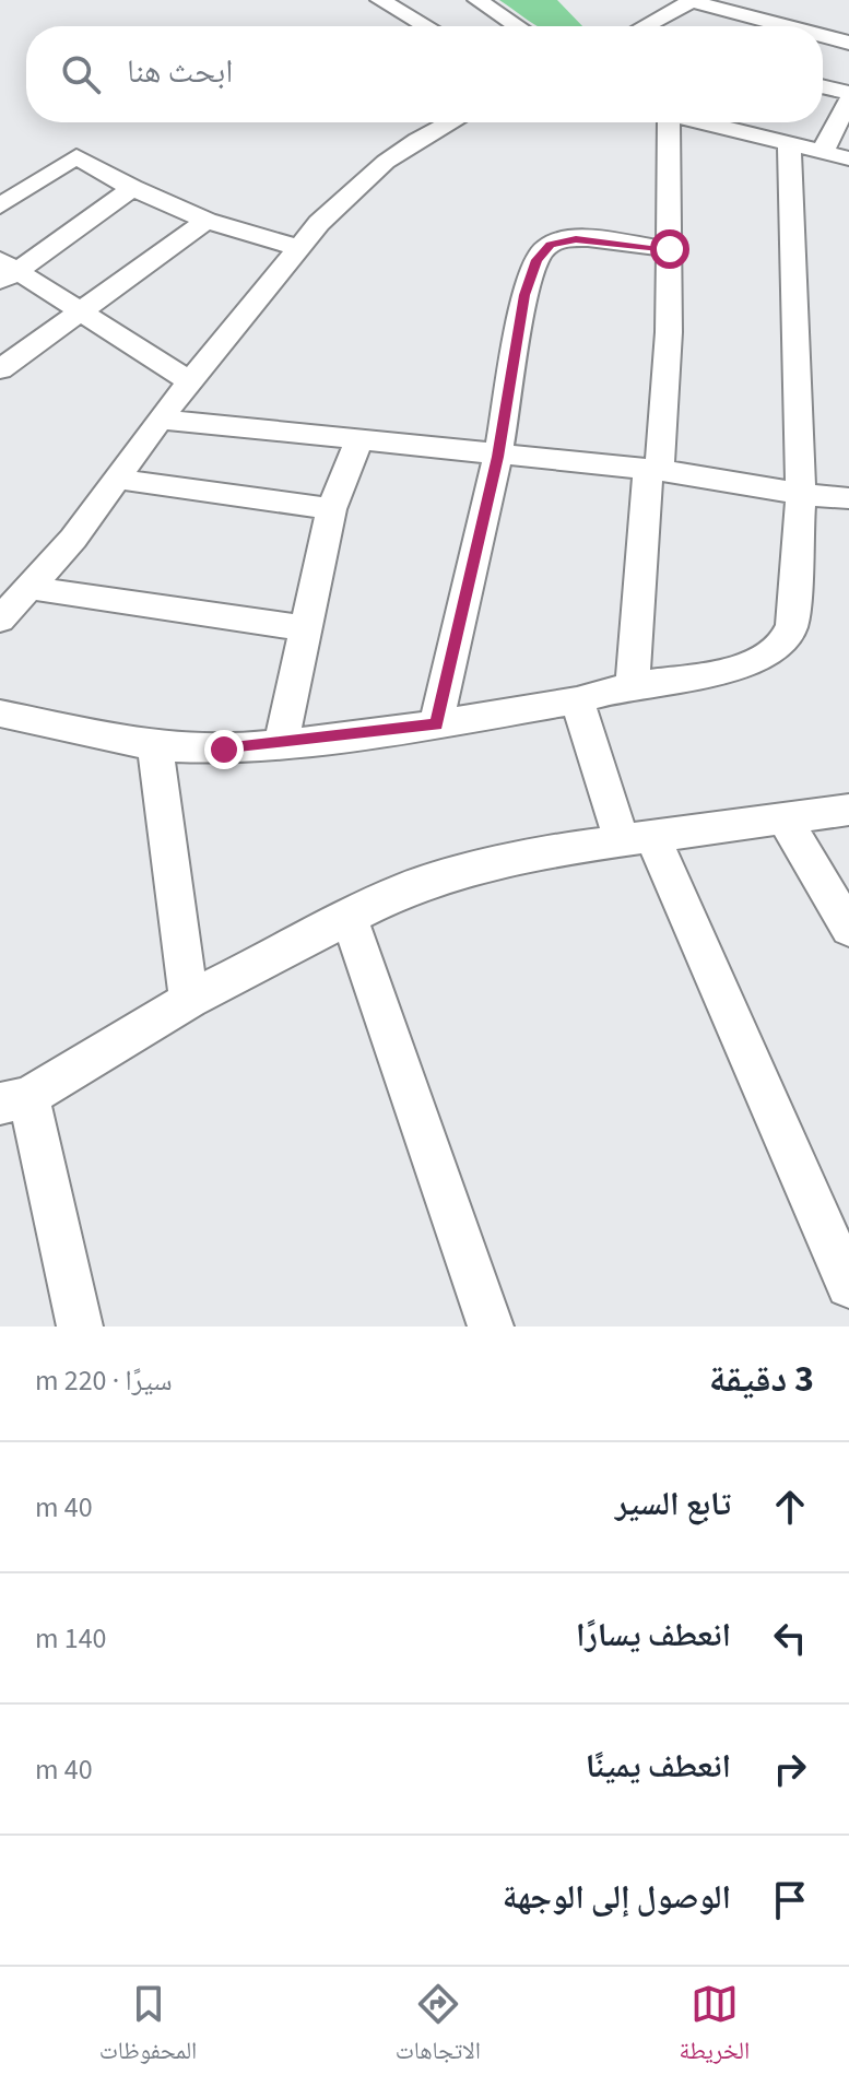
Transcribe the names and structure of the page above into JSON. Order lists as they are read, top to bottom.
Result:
{
  "page": {
    "search": "ابحث هنا",
    "heading": ["3 دقيقة", "سيرًا · 220 m"],
    "list": [
      ["تابع السير", "40 m"],
      ["انعطف يسارًا", "140 m"],
      ["انعطف يمينًا", "40 m"],
      "الوصول إلى الوجهة"
    ],
    "nav": ["الخريطة", "الاتجاهات", "المحفوظات"]
  }
}
